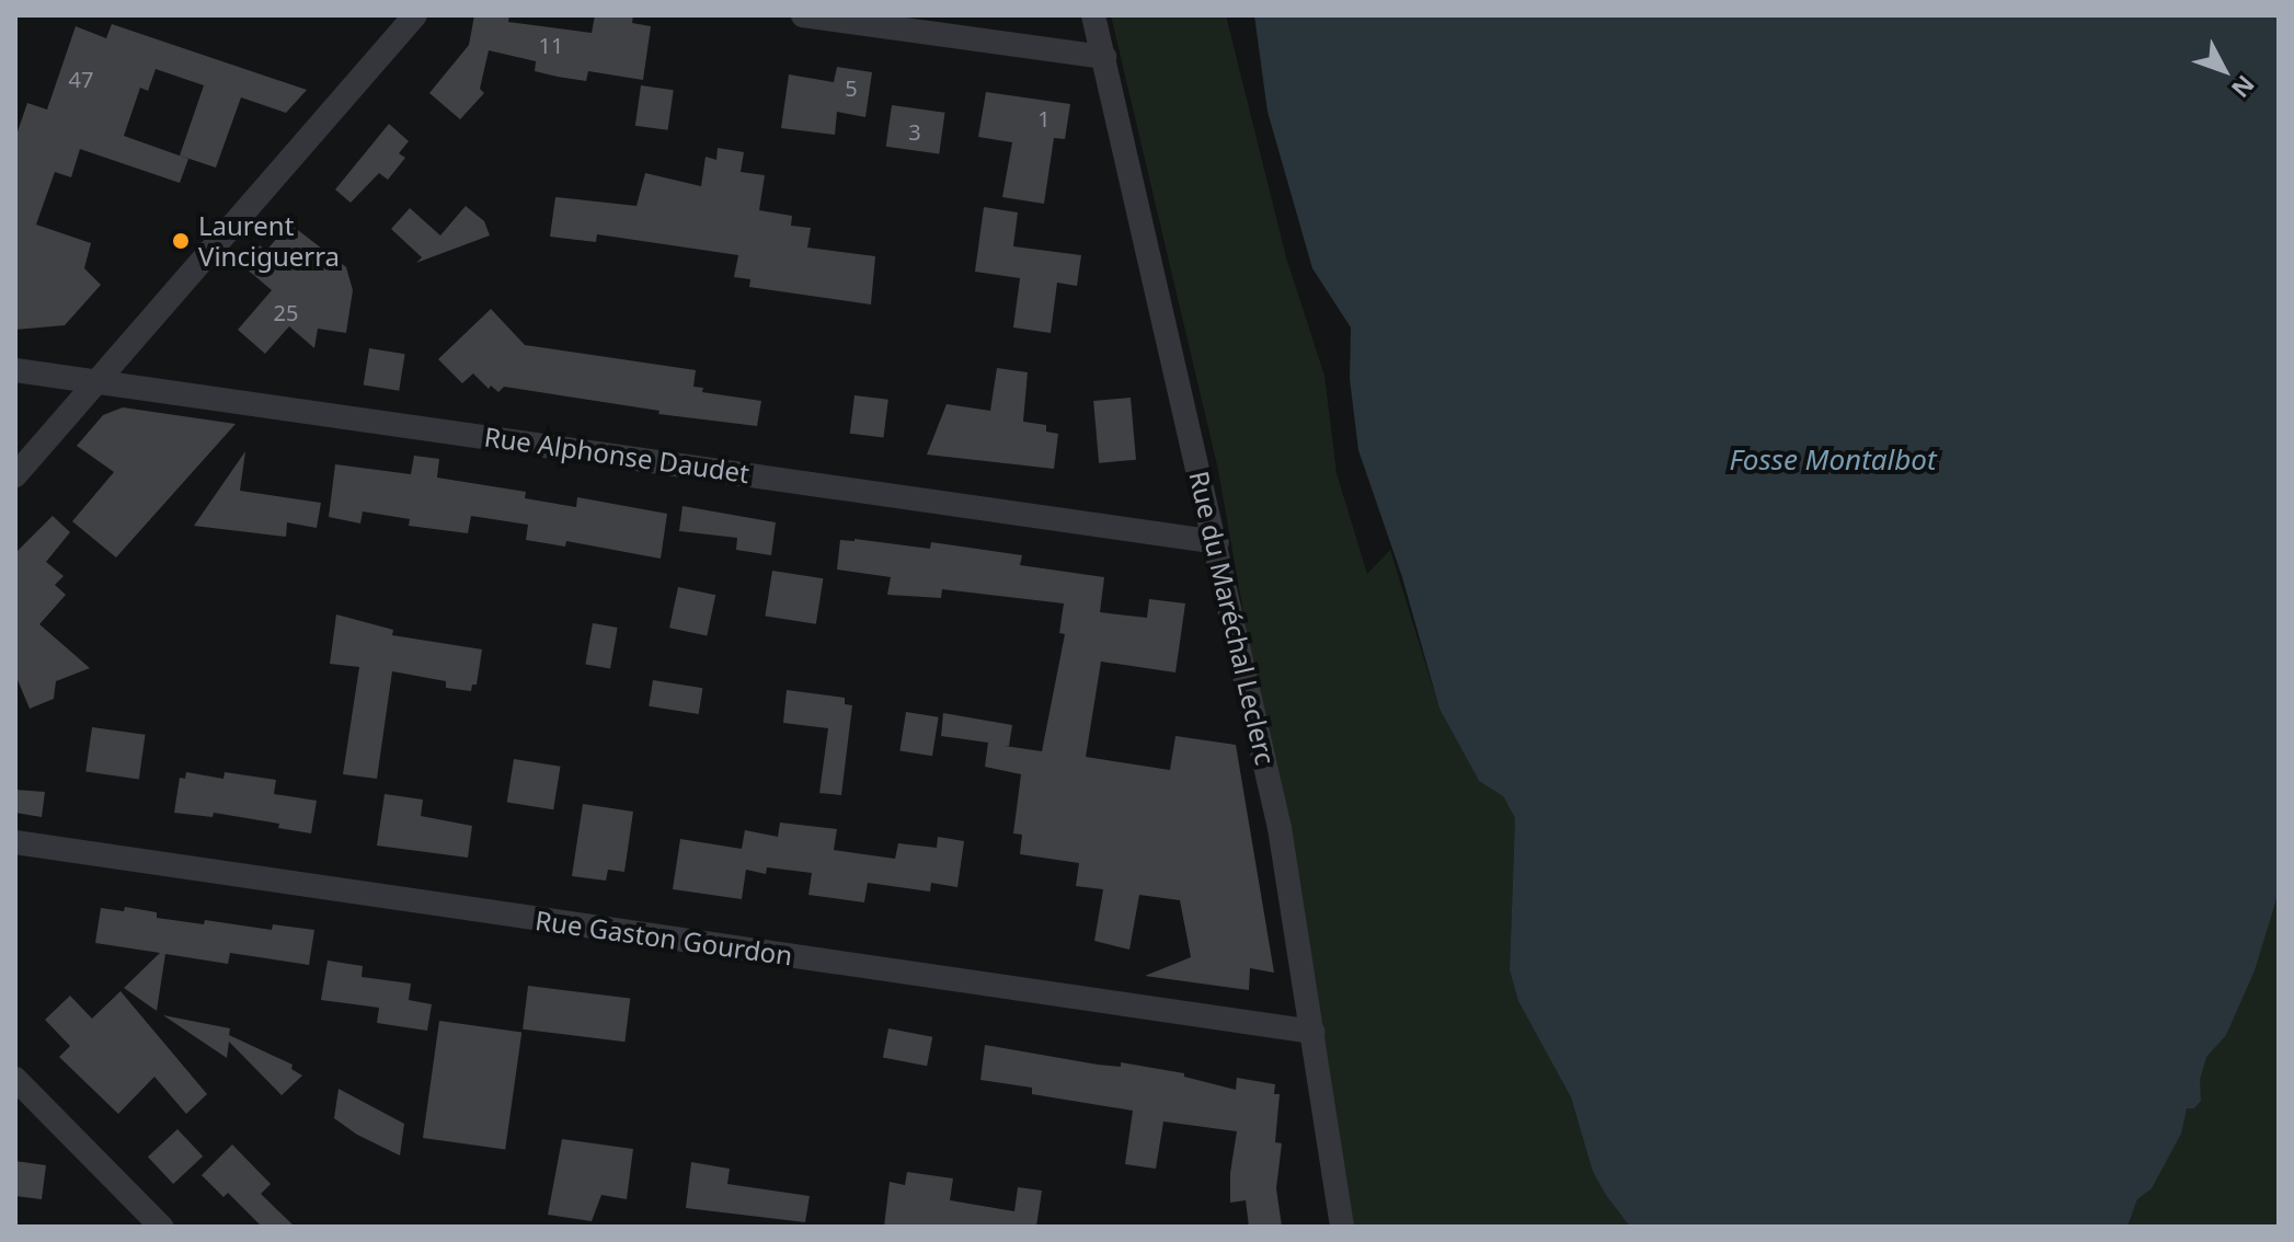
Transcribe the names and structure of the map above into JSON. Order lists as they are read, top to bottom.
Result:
{
  "streets": {
    "street": ["Rue Alphonse Daudet", "Rue du Maréchal Leclerc", "Rue Gaston Gourdon"]
  },
  "crossings": [
    ["Rue Alphonse Daudet", "Rue du Maréchal Leclerc"],
    ["Rue du Maréchal Leclerc", "Rue Gaston Gourdon"]
  ],
  "water": ["Fosse Montalbot"],
  "places": ["Laurent Vinciguerra"],
  "house_numbers": [
    "11",
    "47",
    "5",
    "1",
    "3",
    "25"
  ],
  "north": "bottom right"
}
